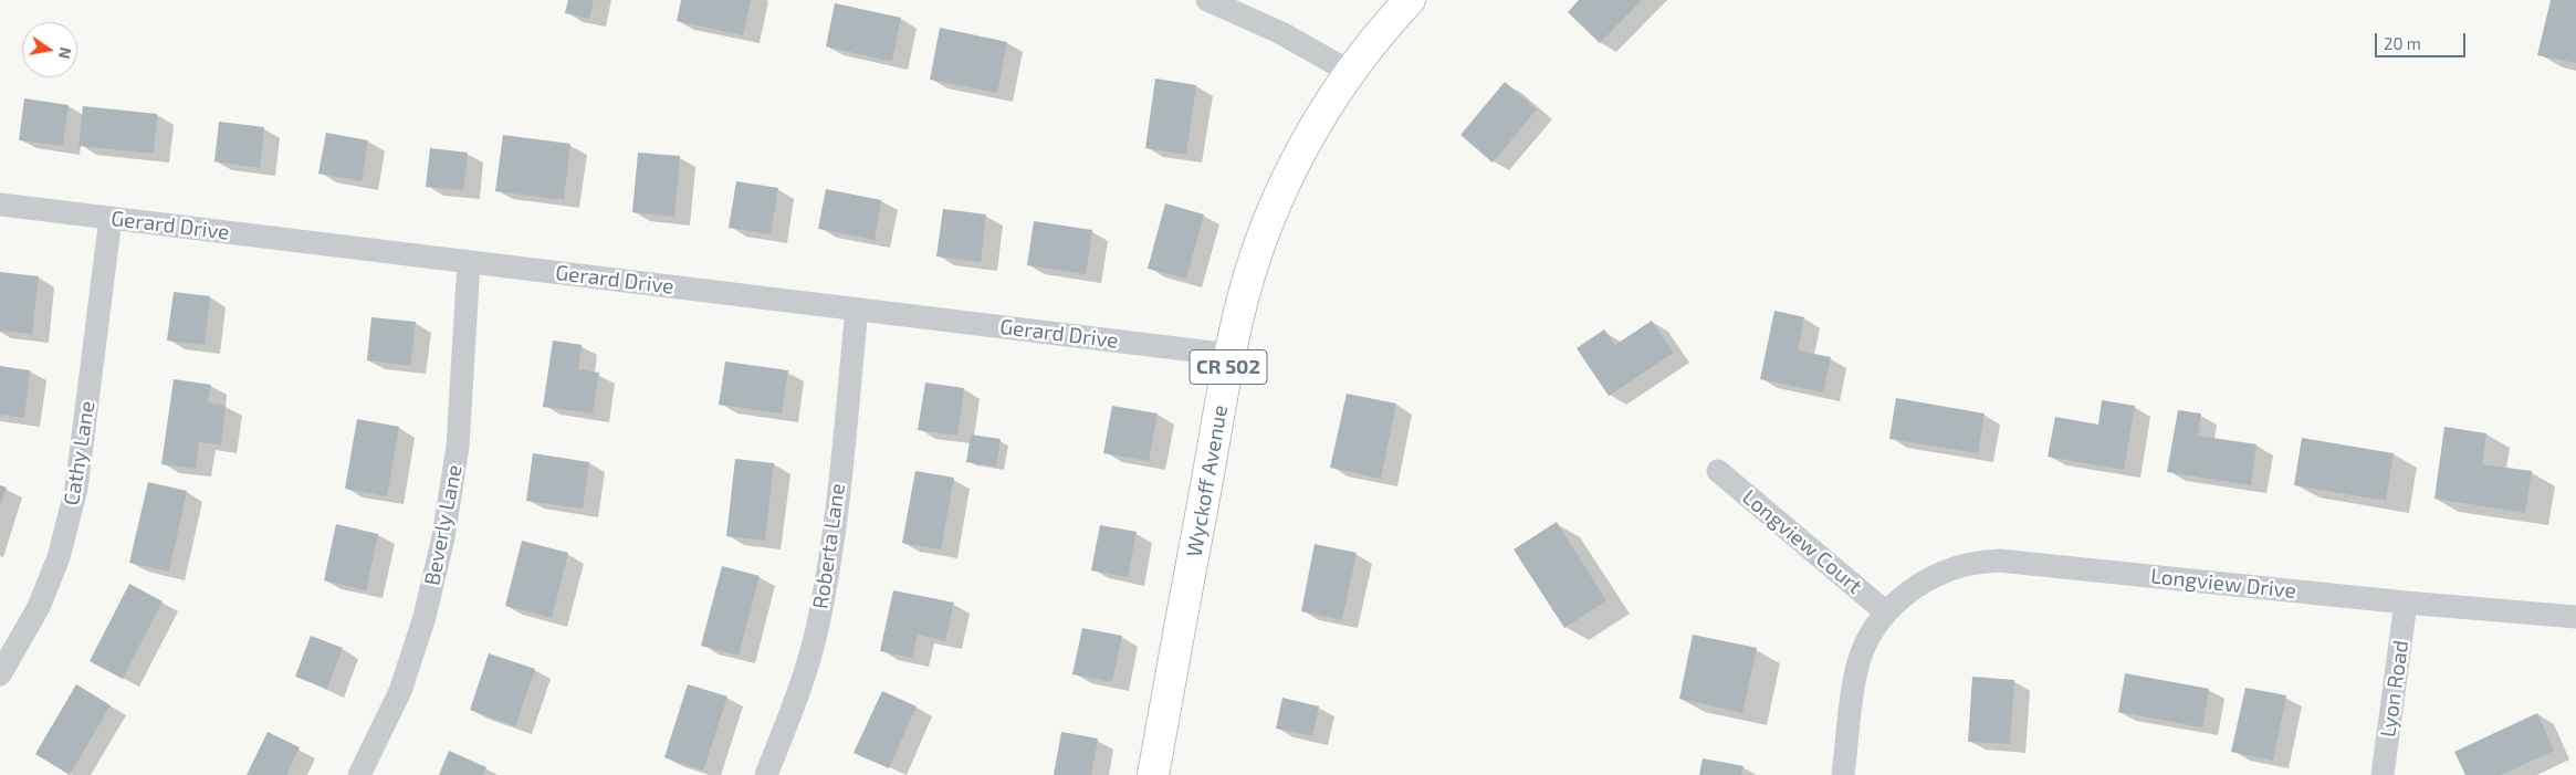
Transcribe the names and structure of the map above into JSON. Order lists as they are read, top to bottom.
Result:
{
  "streets": {
    "main road": ["CR 502", "Wyckoff Avenue"],
    "street": [
      "Gerard Drive",
      "Cathy Lane",
      "Beverly Lane",
      "Longview Court",
      "Roberta Lane",
      "Longview Drive",
      "Lyon Road"
    ]
  },
  "crossings": [
    ["Gerard Drive", "Cathy Lane"],
    ["Gerard Drive", "Wyckoff Avenue"],
    ["Gerard Drive", "Beverly Lane"],
    ["Gerard Drive", "Roberta Lane"],
    ["Longview Court", "Longview Drive"],
    ["Longview Drive", "Lyon Road"]
  ],
  "scale_bar": "20 m",
  "north": "right"
}
